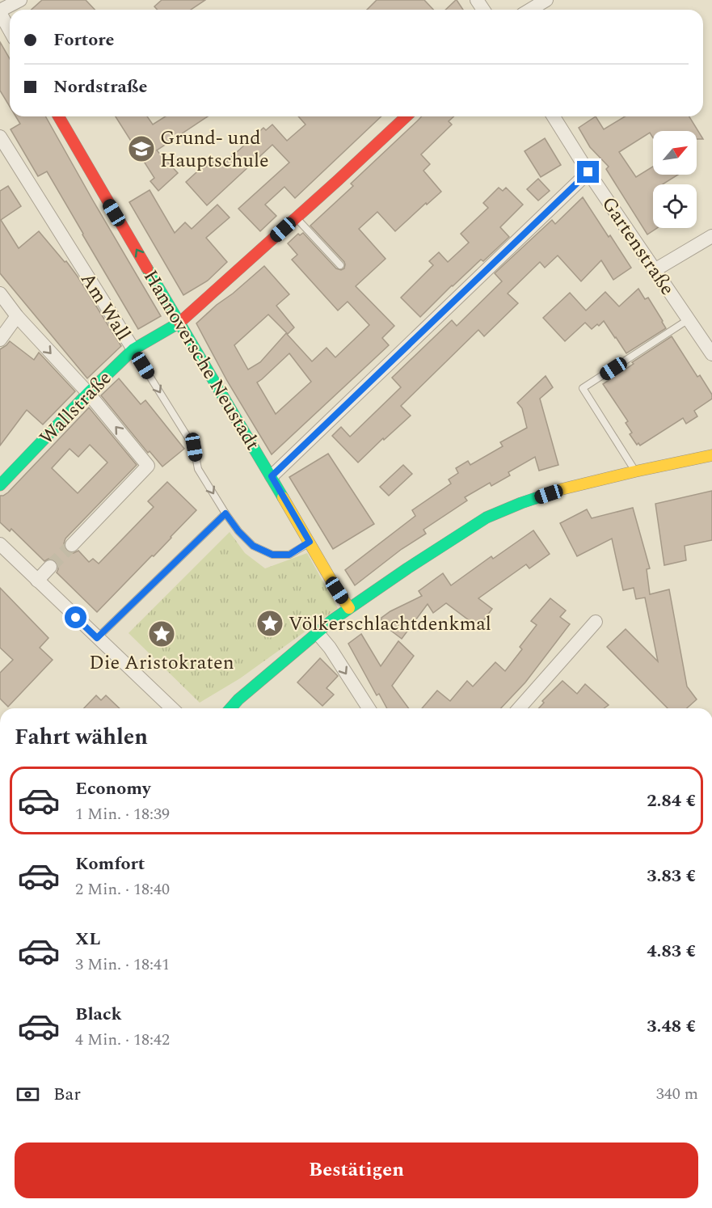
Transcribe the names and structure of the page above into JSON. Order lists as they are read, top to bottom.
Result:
{
  "streets": {
    "street": [
      "Gartenstraße",
      "Am Wall",
      "Hannoversche Neustadt",
      "Wallstraße"
    ]
  },
  "crossings": [
    ["Am Wall", "Hannoversche Neustadt"],
    ["Am Wall", "Wallstraße"],
    ["Hannoversche Neustadt", "Wallstraße"]
  ],
  "one_way": ["Hannoversche Neustadt"],
  "places": {
    "school or university": ["Grund- und Hauptschule"],
    "place": ["Völkerschlachtdenkmal", "Die Aristokraten"]
  },
  "north": "top right",
  "page": {
    "banner": ["Fortore", "Nordstraße"],
    "heading": "Fahrt wählen",
    "list": [
      {
        "name": "Economy",
        "note": "1 Min. · 18:39",
        "value": "2.84 €"
      },
      {
        "name": "Komfort",
        "note": "2 Min. · 18:40",
        "value": "3.83 €"
      },
      {
        "name": "XL",
        "note": "3 Min. · 18:41",
        "value": "4.83 €"
      },
      {
        "name": "Black",
        "note": "4 Min. · 18:42",
        "value": "3.48 €"
      }
    ],
    "pay": ["Bar", "340 m"],
    "buttons": "Bestätigen"
  }
}
